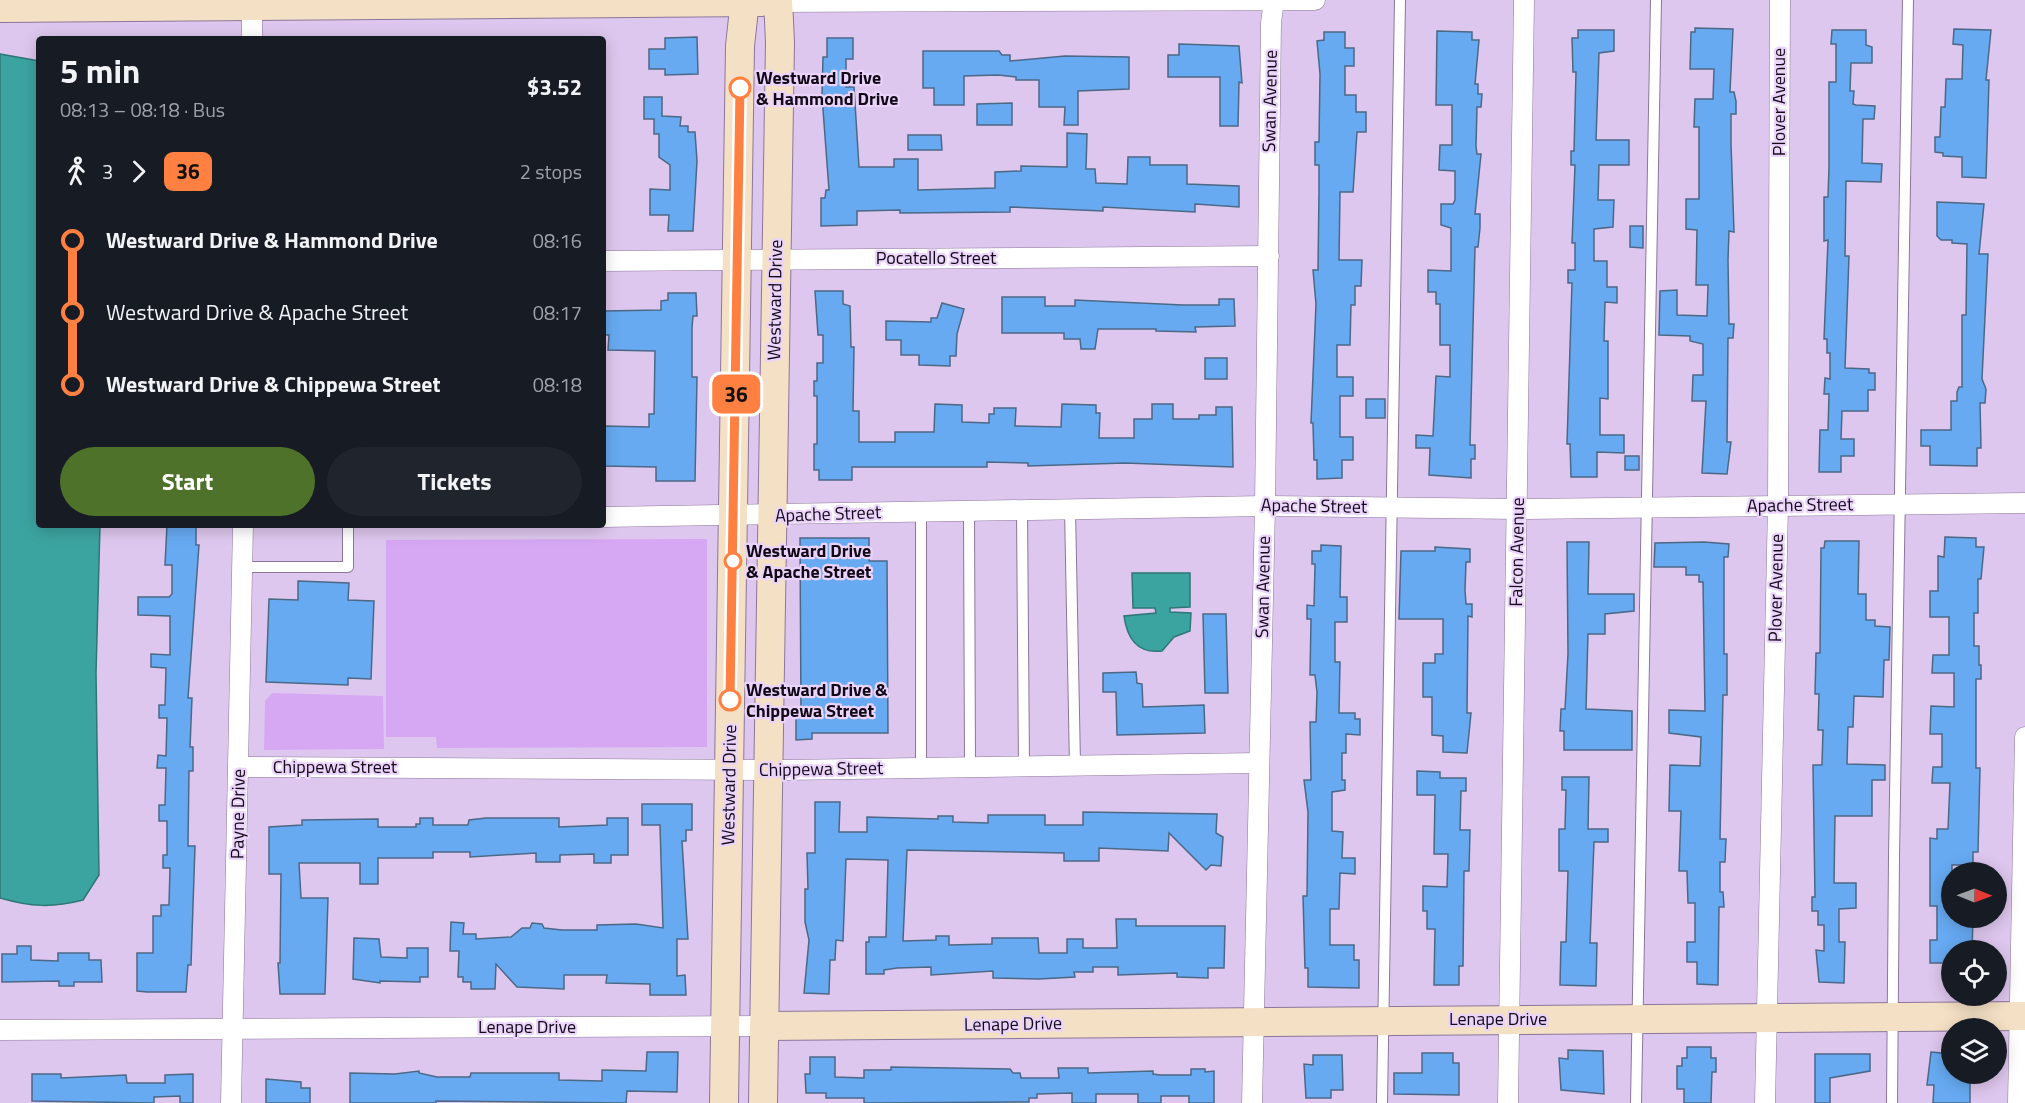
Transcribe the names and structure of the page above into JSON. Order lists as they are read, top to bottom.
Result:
{
  "streets": {
    "street": [
      "Swan Avenue",
      "Plover Avenue",
      "Pocatello Street",
      "Westward Drive",
      "Apache Street",
      "Falcon Avenue",
      "Chippewa Street",
      "Payne Drive",
      "Lenape Drive"
    ]
  },
  "crossings": [
    ["Swan Avenue", "Pocatello Street"],
    ["Swan Avenue", "Apache Street"],
    ["Swan Avenue", "Chippewa Street"],
    ["Swan Avenue", "Lenape Drive"],
    ["Plover Avenue", "Apache Street"],
    ["Plover Avenue", "Lenape Drive"],
    ["Pocatello Street", "Westward Drive"],
    ["Westward Drive", "Apache Street"],
    ["Westward Drive", "Chippewa Street"],
    ["Westward Drive", "Lenape Drive"],
    ["Apache Street", "Falcon Avenue"],
    ["Falcon Avenue", "Lenape Drive"],
    ["Chippewa Street", "Payne Drive"],
    ["Payne Drive", "Lenape Drive"]
  ],
  "places": ["Westward Drive & Hammond Drive", "Westward Drive & Apache Street", "Westward Drive & Chippewa Street"],
  "lines": ["bus line 36"],
  "north": "right",
  "page": {
    "on_map": "36",
    "heading": ["5 min", "08:13 – 08:18 · Bus", "$3.52"],
    "legs": ["3", "36", "2 stops"],
    "list": [
      {
        "name": "Westward Drive & Hammond Drive",
        "value": "08:16"
      },
      {
        "name": "Westward Drive & Apache Street",
        "value": "08:17"
      },
      {
        "name": "Westward Drive & Chippewa Street",
        "value": "08:18"
      }
    ],
    "buttons": ["Start", "Tickets"]
  }
}
